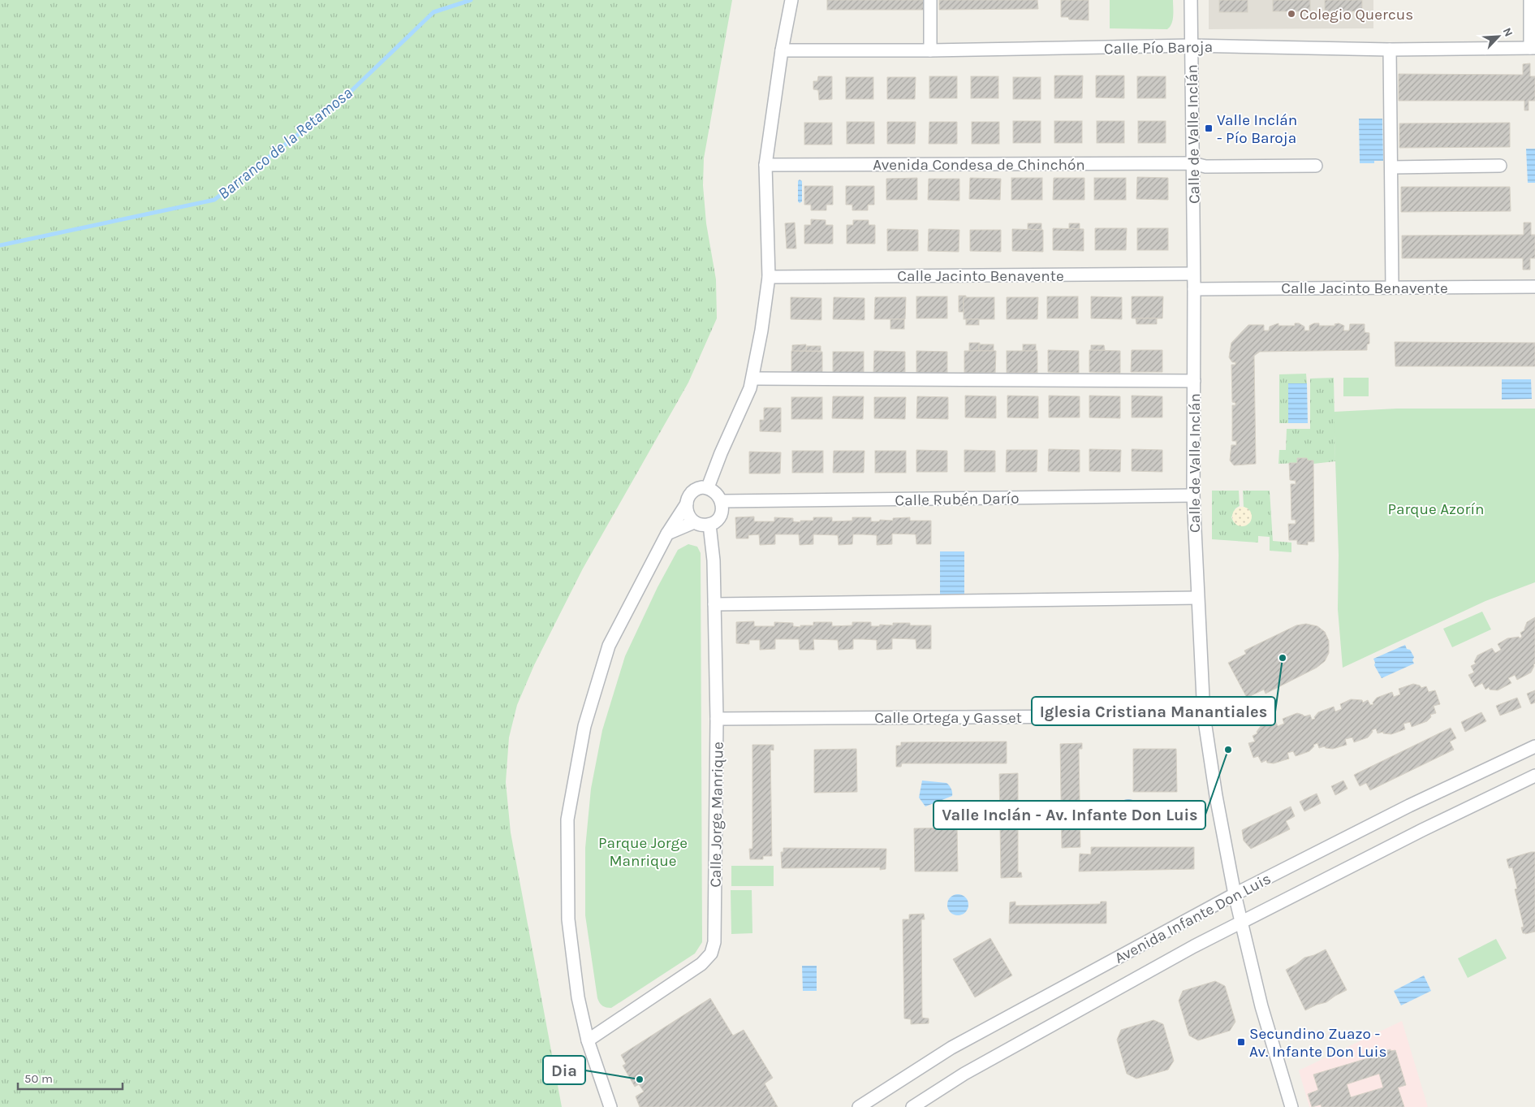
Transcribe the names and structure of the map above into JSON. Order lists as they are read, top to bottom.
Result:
{
  "streets": {
    "street": [
      "Calle Pío Baroja",
      "Calle de Valle Inclán",
      "Avenida Condesa de Chinchón",
      "Calle Jacinto Benavente",
      "Calle Rubén Darío",
      "Calle Ortega y Gasset",
      "Calle Jorge Manrique",
      "Avenida Infante Don Luis"
    ]
  },
  "crossings": [
    ["Calle Pío Baroja", "Calle de Valle Inclán"],
    ["Calle de Valle Inclán", "Avenida Condesa de Chinchón"],
    ["Calle de Valle Inclán", "Calle Jacinto Benavente"],
    ["Calle de Valle Inclán", "Calle Rubén Darío"],
    ["Calle de Valle Inclán", "Calle Ortega y Gasset"],
    ["Calle de Valle Inclán", "Avenida Infante Don Luis"],
    ["Calle Rubén Darío", "Calle Jorge Manrique"],
    ["Calle Ortega y Gasset", "Calle Jorge Manrique"]
  ],
  "water": ["Barranco de la Retamosa"],
  "parks": ["Parque Azorín", "Parque Jorge Manrique"],
  "places": {
    "other": [
      "Colegio Quercus",
      "Iglesia Cristiana Manantiales",
      "Valle Inclán - Av. Infante Don Luis",
      "Dia"
    ],
    "transit": ["Valle Inclán - Pío Baroja", "Secundino Zuazo - Av. Infante Don Luis"]
  },
  "scale_bar": "50 m",
  "north": "top right"
}
